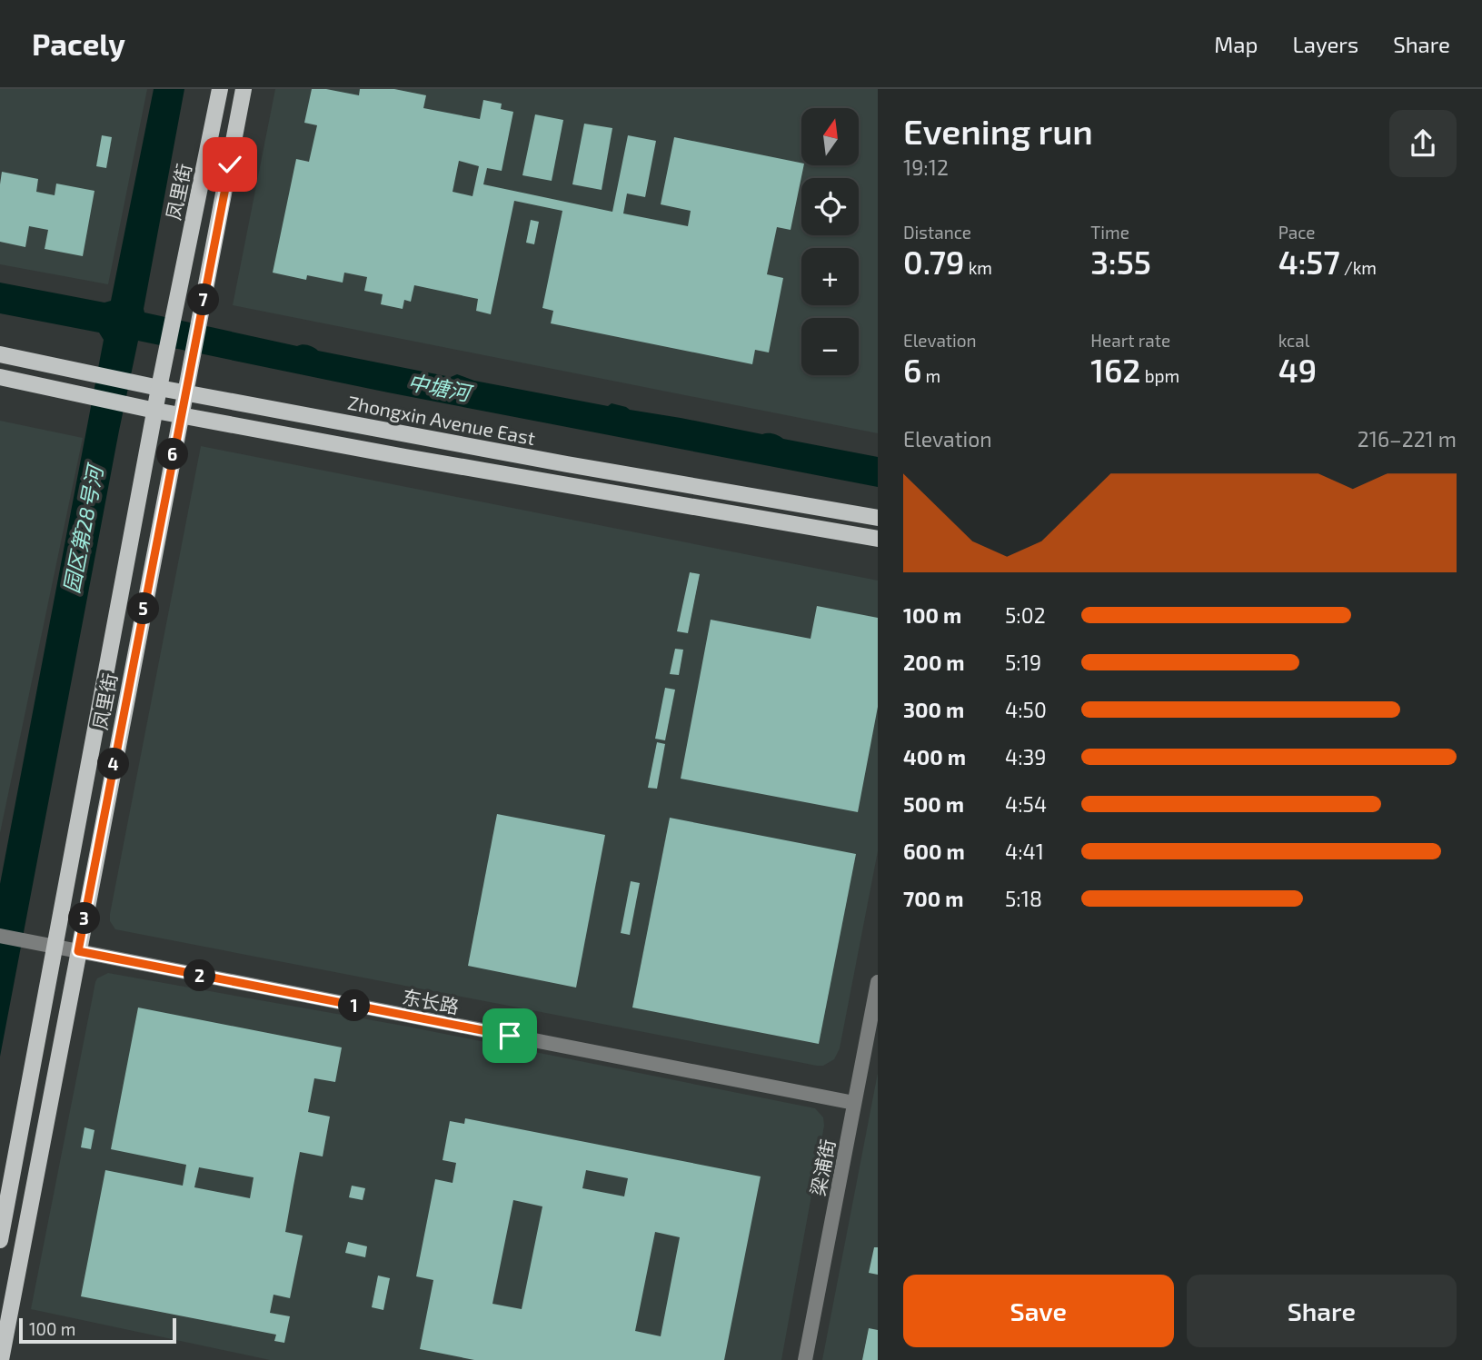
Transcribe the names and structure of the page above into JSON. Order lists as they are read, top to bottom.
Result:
{
  "streets": {
    "main road": ["凤里街", "Zhongxin Avenue East"],
    "street": ["东长路", "梁浦街"]
  },
  "crossings": [
    ["凤里街", "Zhongxin Avenue East"],
    ["凤里街", "东长路"],
    ["东长路", "梁浦街"]
  ],
  "water": ["中塘河", "园区第28号河"],
  "scale_bar": "100 m",
  "north": "top",
  "page": {
    "header": "Pacely",
    "nav": ["Map", "Layers", "Share"],
    "heading": ["Evening run", "19:12"],
    "map_buttons": ["+", "−"],
    "stats": [
      ["Distance", "0.79 km"],
      ["Time", "3:55"],
      ["Pace", "4:57 /km"],
      ["Elevation", "6 m"],
      ["Heart rate", "162 bpm"],
      ["kcal", "49"]
    ],
    "pins": [
      "7",
      "6",
      "5",
      "4",
      "3",
      "2",
      "1"
    ],
    "chart": ["Elevation", "216–221 m"],
    "list": [
      {
        "name": "100 m",
        "note": "5:02"
      },
      {
        "name": "200 m",
        "note": "5:19"
      },
      {
        "name": "300 m",
        "note": "4:50"
      },
      {
        "name": "400 m",
        "note": "4:39"
      },
      {
        "name": "500 m",
        "note": "4:54"
      },
      {
        "name": "600 m",
        "note": "4:41"
      },
      {
        "name": "700 m",
        "note": "5:18"
      }
    ],
    "buttons": ["Save", "Share"],
    "scale": "100 m"
  }
}
